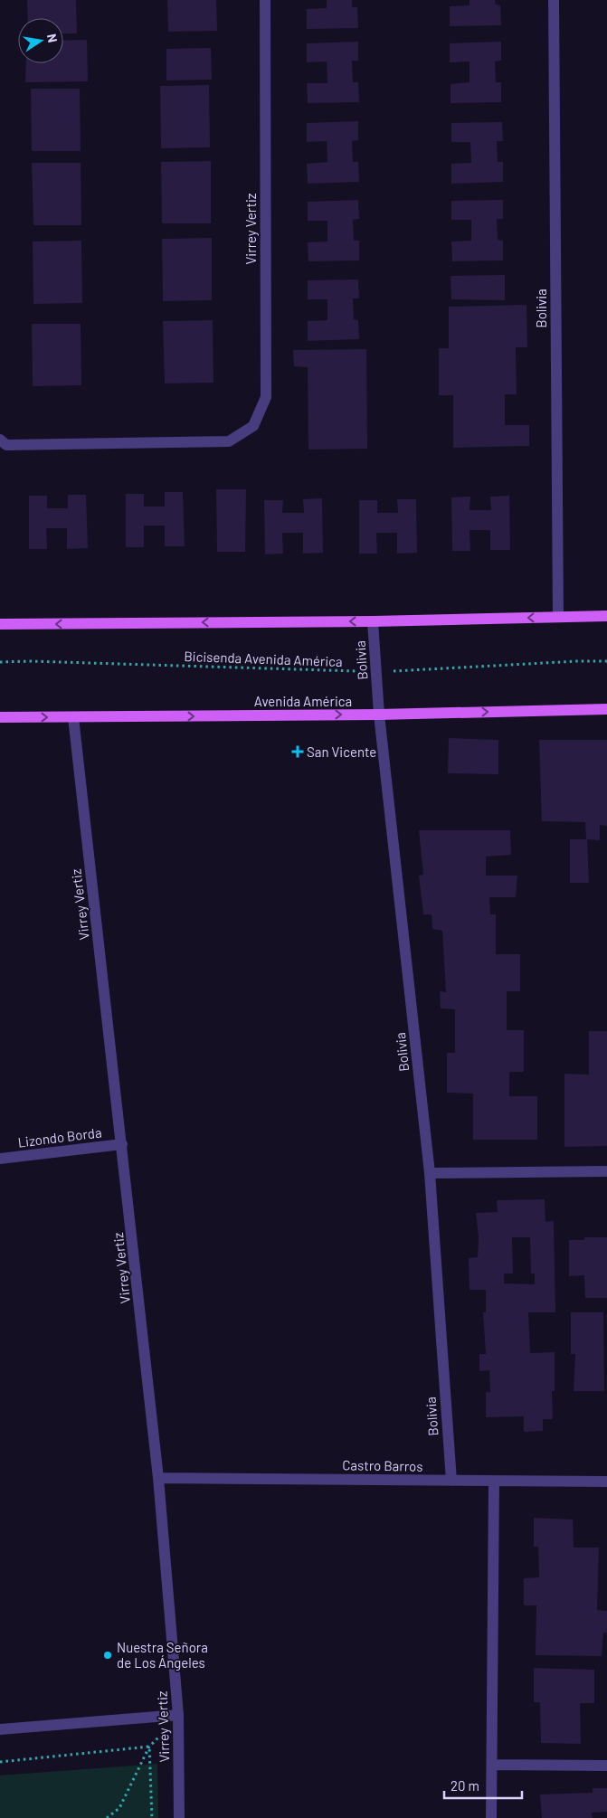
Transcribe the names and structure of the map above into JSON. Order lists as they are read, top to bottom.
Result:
{
  "streets": {
    "main road": ["Avenida América"],
    "street": [
      "Virrey Vertiz",
      "Bolivia",
      "Lizondo Borda",
      "Castro Barros"
    ],
    "path": ["Bicisenda Avenida América"]
  },
  "crossings": [
    ["Virrey Vertiz", "Avenida América"],
    ["Virrey Vertiz", "Lizondo Borda"],
    ["Virrey Vertiz", "Castro Barros"],
    ["Bolivia", "Bicisenda Avenida América"],
    ["Bolivia", "Avenida América"],
    ["Bolivia", "Castro Barros"]
  ],
  "places": {
    "health": ["San Vicente"],
    "other": ["Nuestra Señora de Los Ángeles"]
  },
  "scale_bar": "20 m",
  "north": "right"
}
